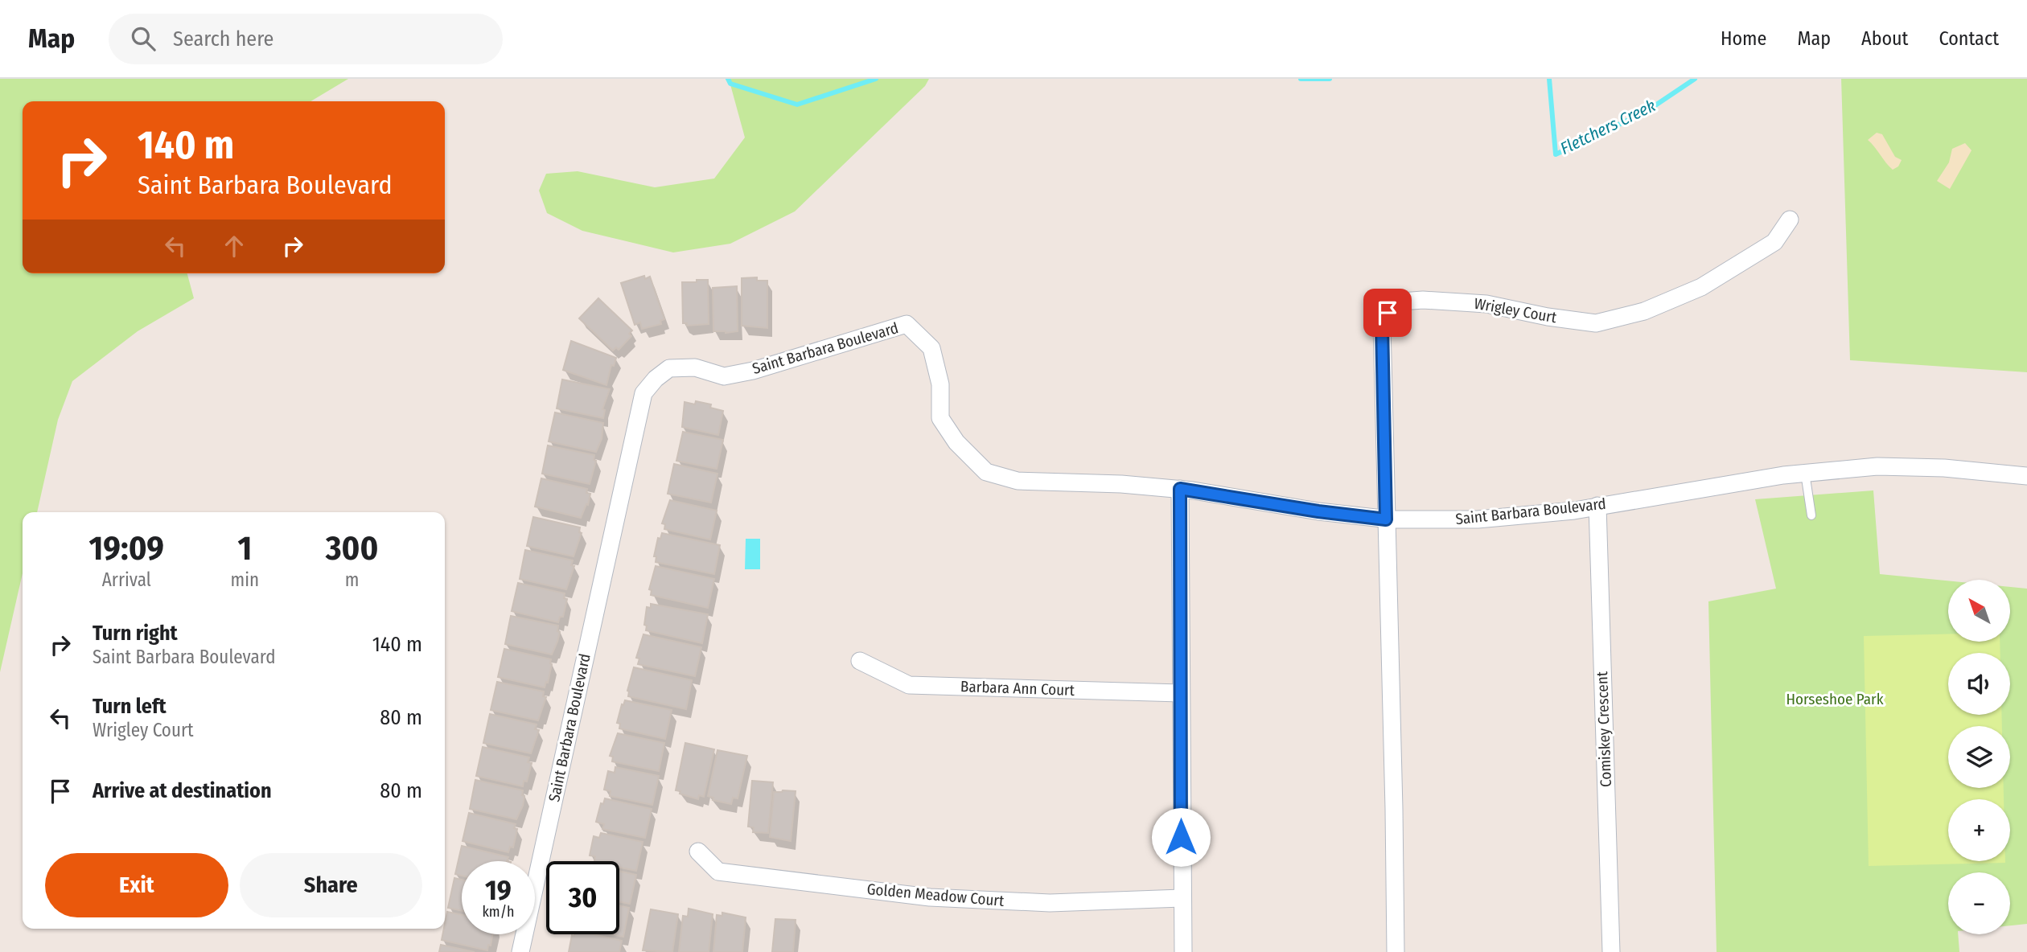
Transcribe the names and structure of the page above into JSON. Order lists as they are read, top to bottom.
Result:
{
  "streets": {
    "street": [
      "Wrigley Court",
      "Saint Barbara Boulevard",
      "Barbara Ann Court",
      "Comiskey Crescent",
      "Golden Meadow Court"
    ]
  },
  "crossings": [
    ["Wrigley Court", "Saint Barbara Boulevard"],
    ["Saint Barbara Boulevard", "Comiskey Crescent"]
  ],
  "water": ["Fletchers Creek"],
  "parks": ["Horseshoe Park"],
  "north": "top left",
  "page": {
    "header": "Map",
    "search": "Search here",
    "nav": [
      "Home",
      "Map",
      "About",
      "Contact"
    ],
    "turn": ["140 m", "Saint Barbara Boulevard"],
    "eta": [
      "19:09",
      "Arrival",
      "1",
      "min",
      "300",
      "m"
    ],
    "map_buttons": ["+", "−"],
    "list": [
      {
        "name": "Turn right",
        "note": "Saint Barbara Boulevard",
        "value": "140 m"
      },
      {
        "name": "Turn left",
        "note": "Wrigley Court",
        "value": "80 m"
      },
      {
        "name": "Arrive at destination",
        "value": "80 m"
      }
    ],
    "buttons": ["Exit", "Share"],
    "speed": "19 km/h",
    "limit": "30"
  }
}
